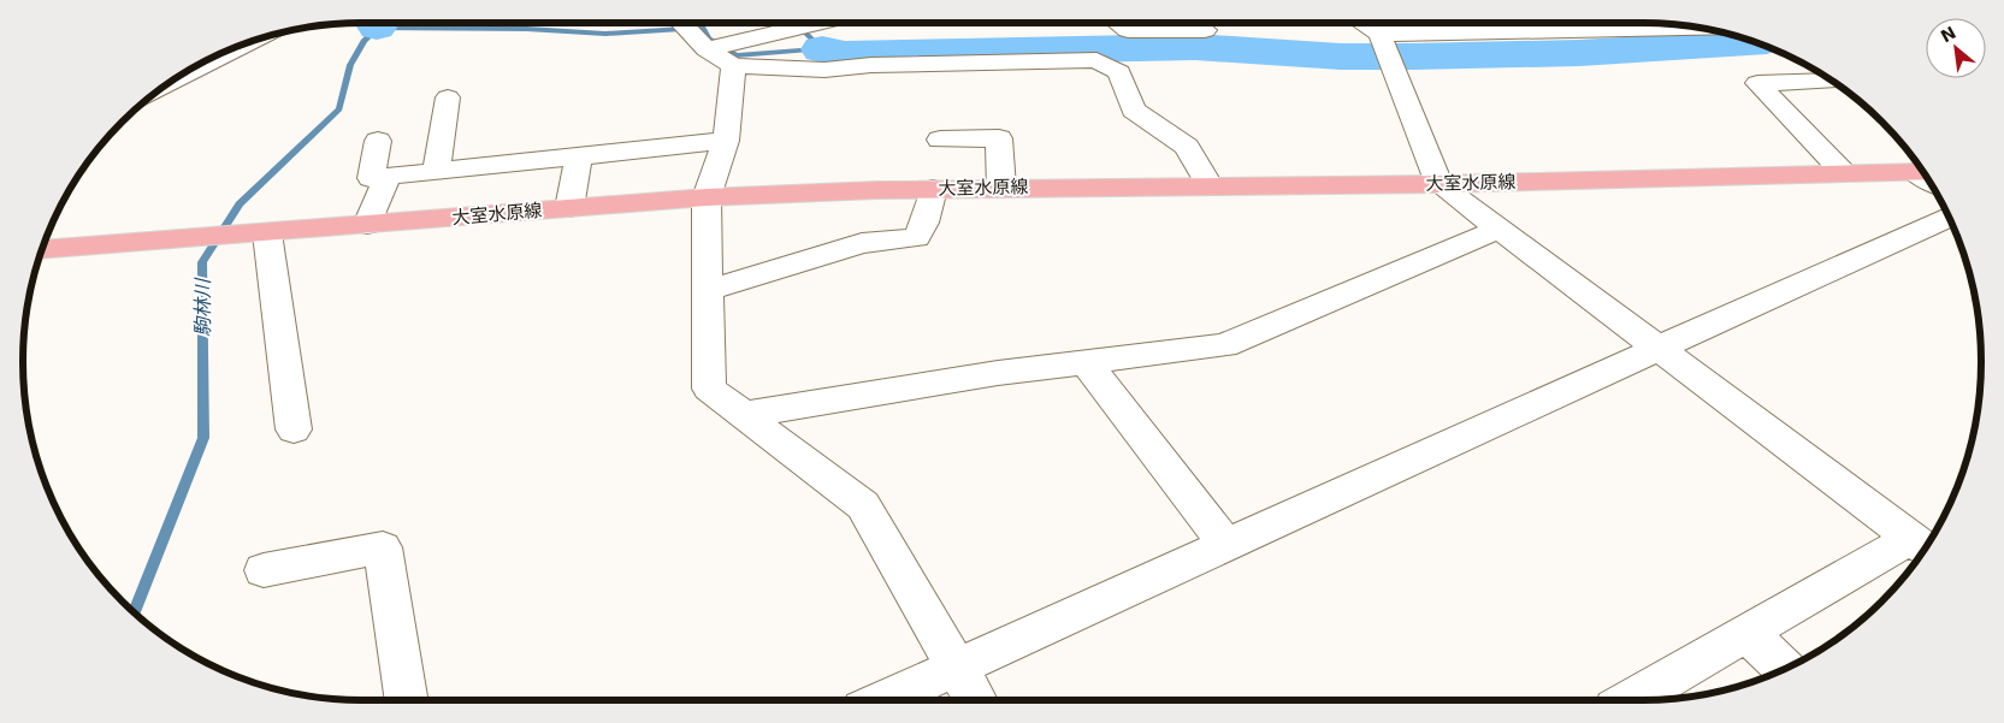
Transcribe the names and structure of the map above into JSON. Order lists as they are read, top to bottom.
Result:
{
  "streets": {
    "main road": ["大室水原線"]
  },
  "water": ["駒林川"],
  "north": "top left"
}
